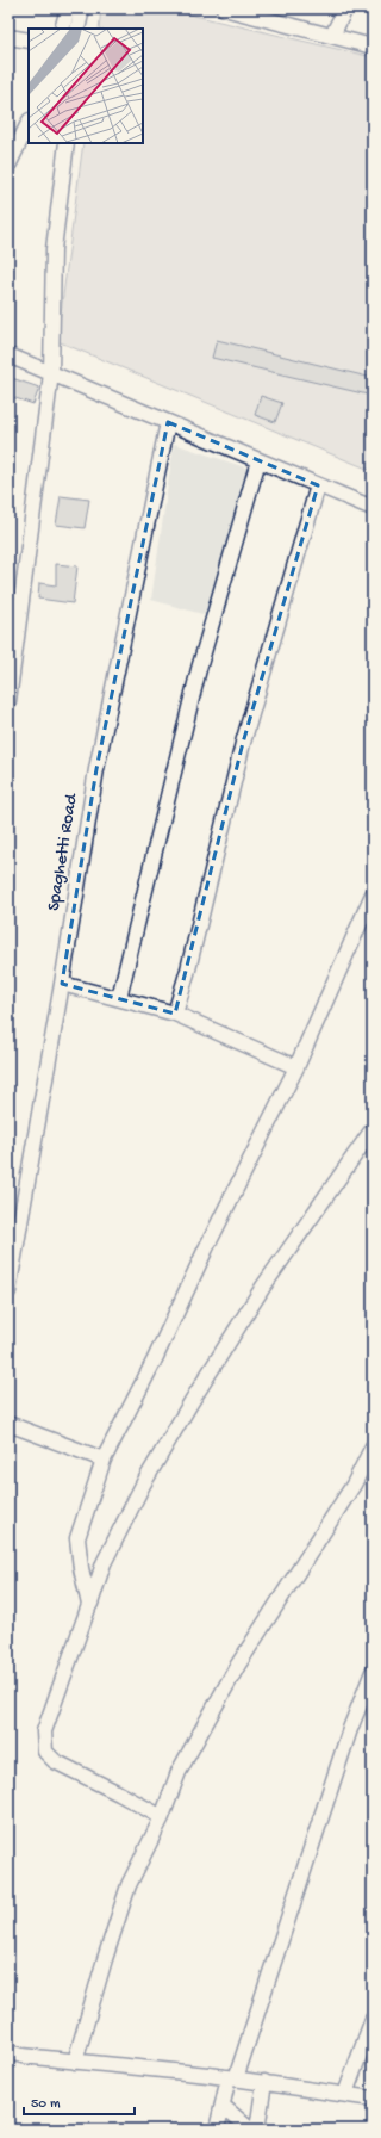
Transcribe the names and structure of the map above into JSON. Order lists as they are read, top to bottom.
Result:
{
  "streets": {
    "street": ["Spaghetti Road"]
  },
  "scale_bar": "50 m"
}
